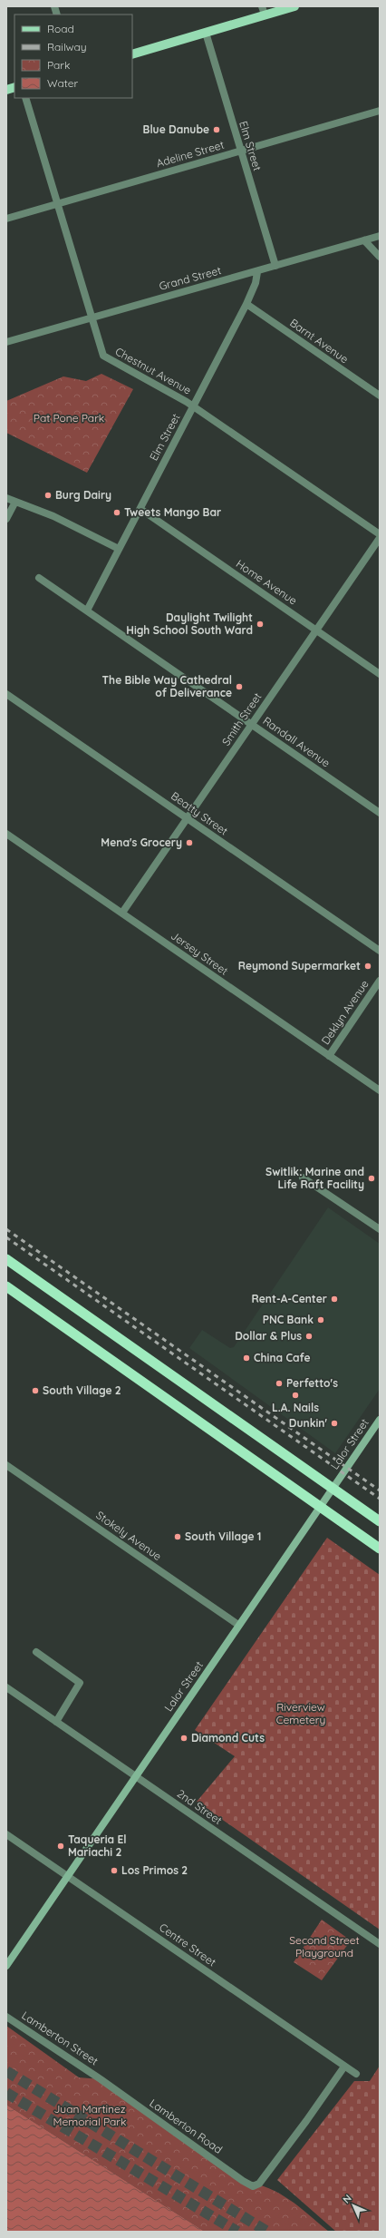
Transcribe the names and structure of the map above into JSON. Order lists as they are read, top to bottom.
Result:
{
  "streets": {
    "main road": ["Lalor Street"],
    "street": [
      "Elm Street",
      "Adeline Street",
      "Grand Street",
      "Barnt Avenue",
      "Chestnut Avenue",
      "Home Avenue",
      "Smith Street",
      "Randall Avenue",
      "Beatty Street",
      "Jersey Street",
      "Deklyn Avenue",
      "Stokely Avenue",
      "2nd Street",
      "Centre Street",
      "Lamberton Street",
      "Lamberton Road"
    ]
  },
  "crossings": [
    ["Elm Street", "Adeline Street"],
    ["Elm Street", "Grand Street"],
    ["Elm Street", "Barnt Avenue"],
    ["Elm Street", "Chestnut Avenue"],
    ["Elm Street", "Home Avenue"],
    ["Elm Street", "Randall Avenue"],
    ["Adeline Street", "Chestnut Avenue"],
    ["Grand Street", "Chestnut Avenue"],
    ["Home Avenue", "Smith Street"],
    ["Smith Street", "Randall Avenue"],
    ["Smith Street", "Beatty Street"],
    ["Smith Street", "Jersey Street"],
    ["Jersey Street", "Deklyn Avenue"],
    ["Lalor Street", "Stokely Avenue"],
    ["Lalor Street", "2nd Street"],
    ["Lalor Street", "Centre Street"],
    ["Centre Street", "Lamberton Road"],
    ["Lamberton Street", "Lamberton Road"]
  ],
  "parks": [
    "Pat Pone Park",
    "Riverview Cemetery",
    "Second Street Playground",
    "Juan Martinez Memorial Park"
  ],
  "places": [
    "Blue Danube",
    "Burg Dairy",
    "Tweets Mango Bar",
    "Daylight Twilight High School South Ward",
    "The Bible Way Cathedral of Deliverance",
    "Mena's Grocery",
    "Reymond Supermarket",
    "Switlik: Marine and Life Raft Facility",
    "Rent-A-Center",
    "PNC Bank",
    "Dollar & Plus",
    "China Cafe",
    "Perfetto's",
    "South Village 2",
    "L.A. Nails",
    "Dunkin'",
    "South Village 1",
    "Diamond Cuts",
    "Taqueria El Mariachi 2",
    "Los Primos 2"
  ],
  "legend": [
    "Road",
    "Railway",
    "Park",
    "Water"
  ],
  "north": "top left"
}
